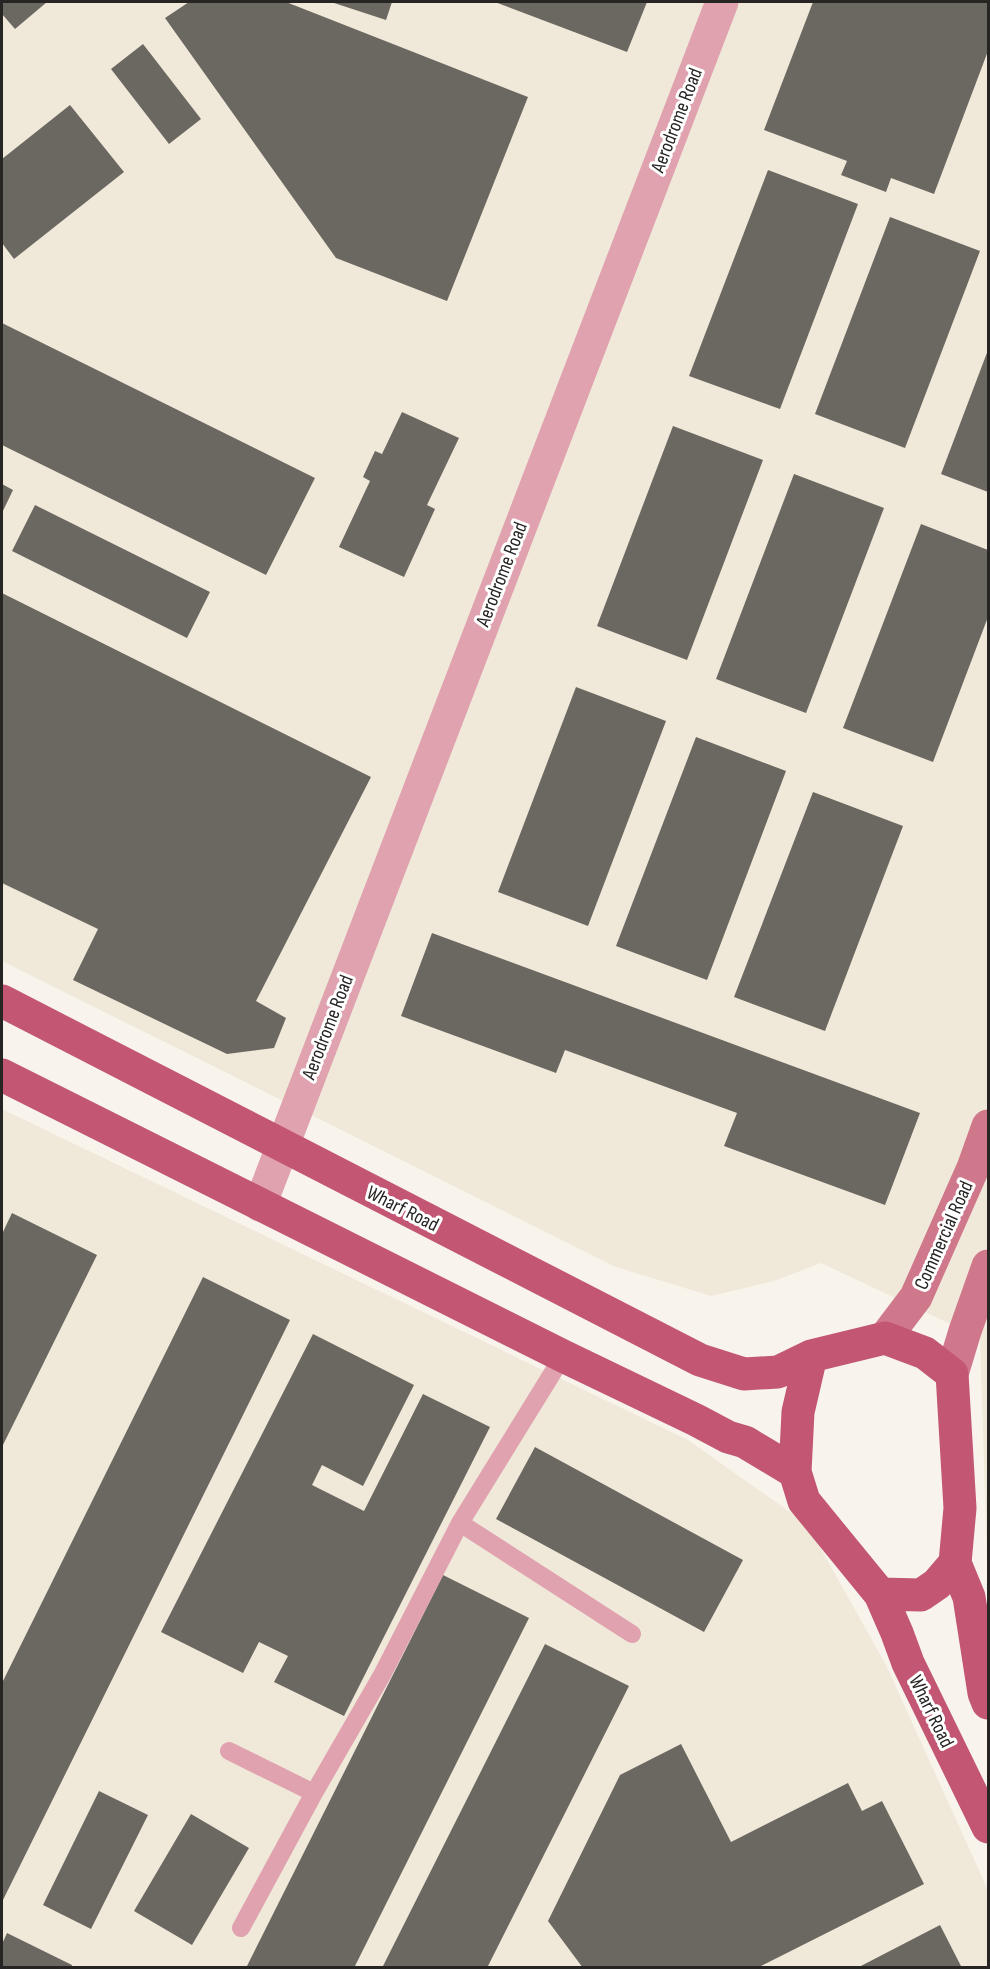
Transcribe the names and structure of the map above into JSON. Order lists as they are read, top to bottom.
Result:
{
  "streets": {
    "main road": ["Wharf Road", "Commercial Road"],
    "street": ["Aerodrome Road"]
  },
  "crossings": [
    ["Aerodrome Road", "Wharf Road"],
    ["Wharf Road", "Commercial Road"]
  ]
}
